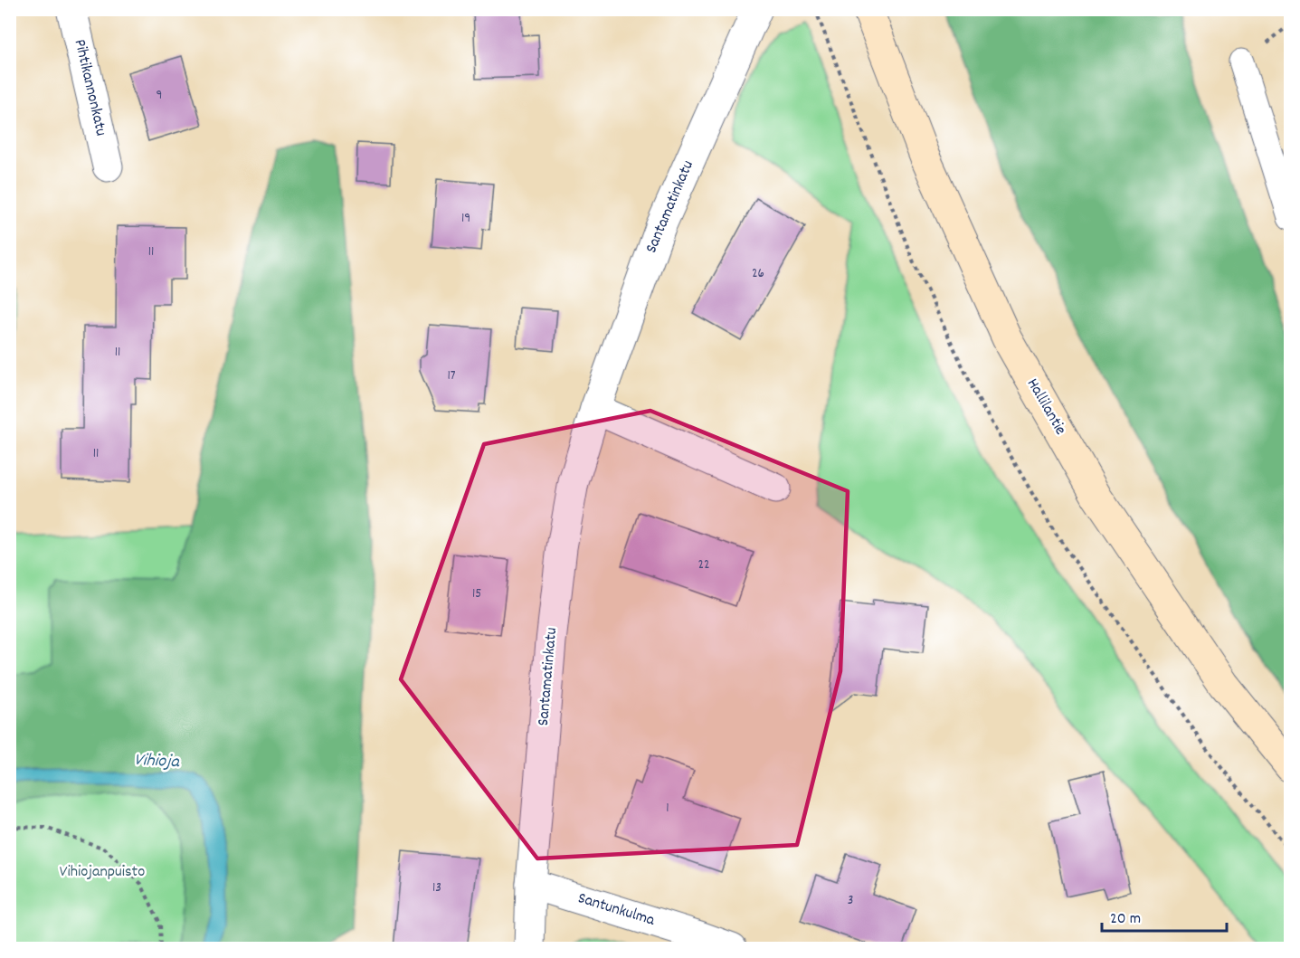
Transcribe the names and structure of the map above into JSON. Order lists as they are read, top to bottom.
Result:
{
  "streets": {
    "main road": ["Hallilantie"],
    "street": ["Pihtikannonkatu", "Santamatinkatu", "Santunkulma"]
  },
  "crossings": [
    ["Santamatinkatu", "Santunkulma"]
  ],
  "water": ["Vihioja"],
  "parks": ["Vihiojanpuisto"],
  "house_numbers": [
    "9",
    "19",
    "11",
    "26",
    "11",
    "17",
    "11",
    "22",
    "15",
    "1",
    "13",
    "3"
  ],
  "scale_bar": "20 m"
}
